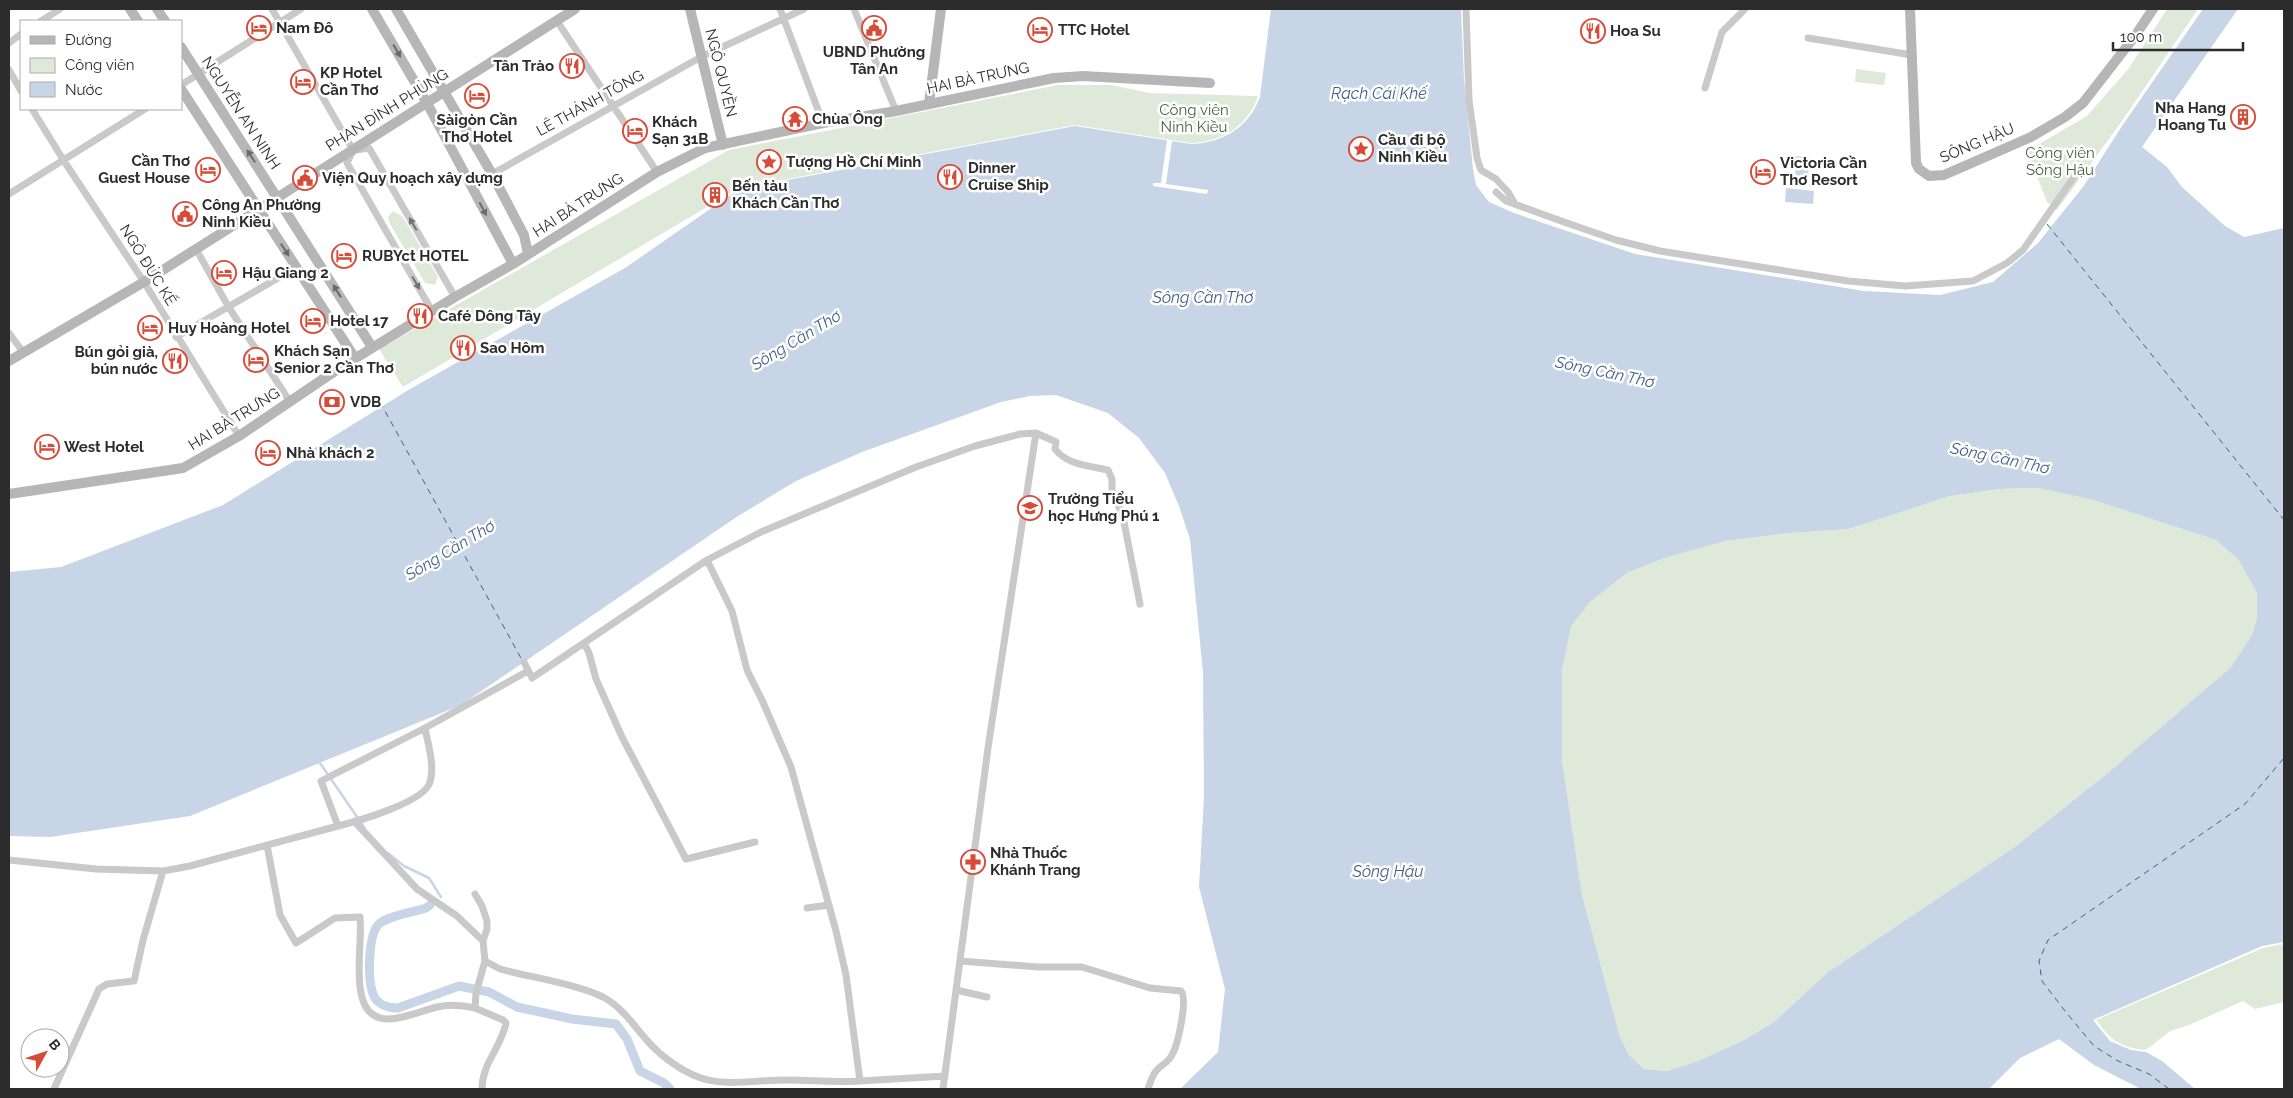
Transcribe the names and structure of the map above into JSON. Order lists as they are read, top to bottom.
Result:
{
  "streets": {
    "street": [
      "NGÔ QUYỀN",
      "HAI BÀ TRƯNG",
      "LÊ THÁNH TÔNG",
      "PHAN ĐÌNH PHÙNG",
      "NGUYỄN AN NINH",
      "SÔNG HẬU",
      "NGÔ ĐỨC KẾ"
    ]
  },
  "crossings": [
    ["NGÔ QUYỀN", "HAI BÀ TRƯNG"],
    ["NGÔ QUYỀN", "LÊ THÁNH TÔNG"],
    ["HAI BÀ TRƯNG", "NGUYỄN AN NINH"],
    ["HAI BÀ TRƯNG", "NGÔ ĐỨC KẾ"],
    ["PHAN ĐÌNH PHÙNG", "NGUYỄN AN NINH"],
    ["PHAN ĐÌNH PHÙNG", "NGÔ ĐỨC KẾ"]
  ],
  "water": ["Rạch Cái Khế", "Sông Cần Thơ", "Sông Hậu"],
  "parks": ["Công viên Ninh Kiều", "Công viên Sông Hậu"],
  "places": {
    "hotel": [
      "Nam Đô",
      "TTC Hotel",
      "KP Hotel Cần Thơ",
      "Sàigòn Cần Thơ Hotel",
      "Khách Sạn 31B",
      "Cần Thơ Guest House",
      "Victoria Cần Thơ Resort",
      "RUBYct HOTEL",
      "Hậu Giang 2",
      "Hotel 17",
      "Huy Hoàng Hotel",
      "Khách Sạn Senior 2 Cần Thơ",
      "West Hotel",
      "Nhà khách 2"
    ],
    "public building": ["UBND Phường Tân An", "Viện Quy hoạch xây dựng", "Công An Phường Ninh Kiều"],
    "restaurant": [
      "Hoa Su",
      "Tân Trào",
      "Dinner Cruise Ship",
      "Café Dông Tây",
      "Sao Hôm",
      "Bún gỏi già, bún nước"
    ],
    "building": ["Nha Hang Hoang Tu", "Bến tàu Khách Cần Thơ"],
    "temple": ["Chùa Ông"],
    "place": ["Cầu đi bộ Ninh Kiều", "Tượng Hồ Chí Minh"],
    "bank": ["VDB"],
    "school or university": ["Trường Tiểu học Hưng Phú 1"],
    "pharmacy": ["Nhà Thuốc Khánh Trang"]
  },
  "legend": ["Đường", "Công viên", "Nước"],
  "scale_bar": "100 m",
  "north": "top right"
}
